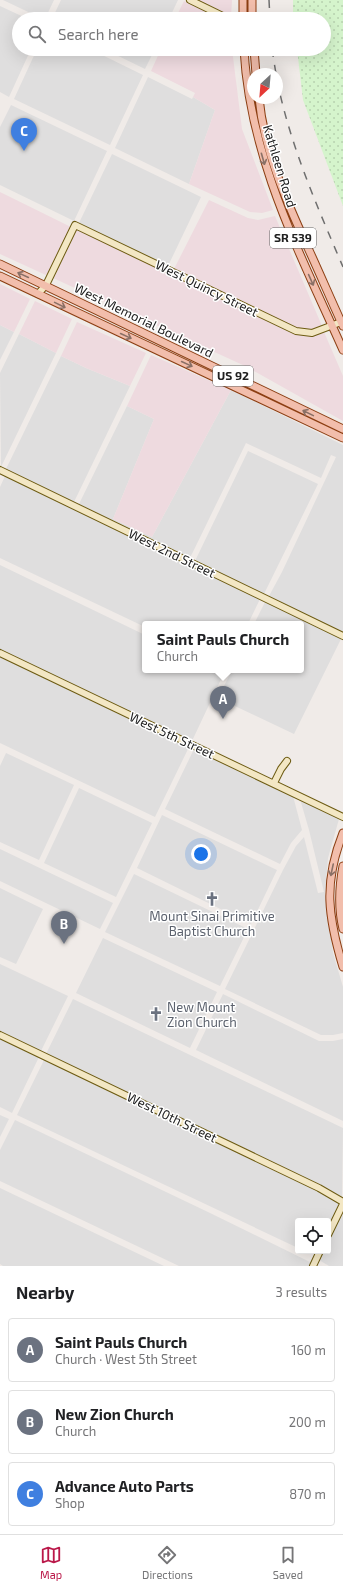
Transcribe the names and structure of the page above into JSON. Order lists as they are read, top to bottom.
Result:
{
  "streets": {
    "main road": [
      "Kathleen Road",
      "SR 539",
      "West Memorial Boulevard",
      "US 92"
    ],
    "street": [
      "West Quincy Street",
      "West 2nd Street",
      "West 5th Street",
      "West 10th Street"
    ]
  },
  "crossings": [
    ["Kathleen Road", "West Quincy Street"],
    ["West Quincy Street", "West Memorial Boulevard"]
  ],
  "places": {
    "church": ["Mount Sinai Primitive Baptist Church", "New Mount Zion Church"]
  },
  "north": "bottom left",
  "page": {
    "search": "Search here",
    "pins": ["C", "A", "B"],
    "popup": ["Saint Pauls Church", "Church"],
    "heading": ["Nearby", "3 results"],
    "list": [
      {
        "mark": "A",
        "name": "Saint Pauls Church",
        "note": "Church · West 5th Street",
        "value": "160 m"
      },
      {
        "mark": "B",
        "name": "New Zion Church",
        "note": "Church",
        "value": "200 m"
      },
      {
        "mark": "C",
        "name": "Advance Auto Parts",
        "note": "Shop",
        "value": "870 m"
      }
    ],
    "nav": ["Map", "Directions", "Saved"]
  }
}
